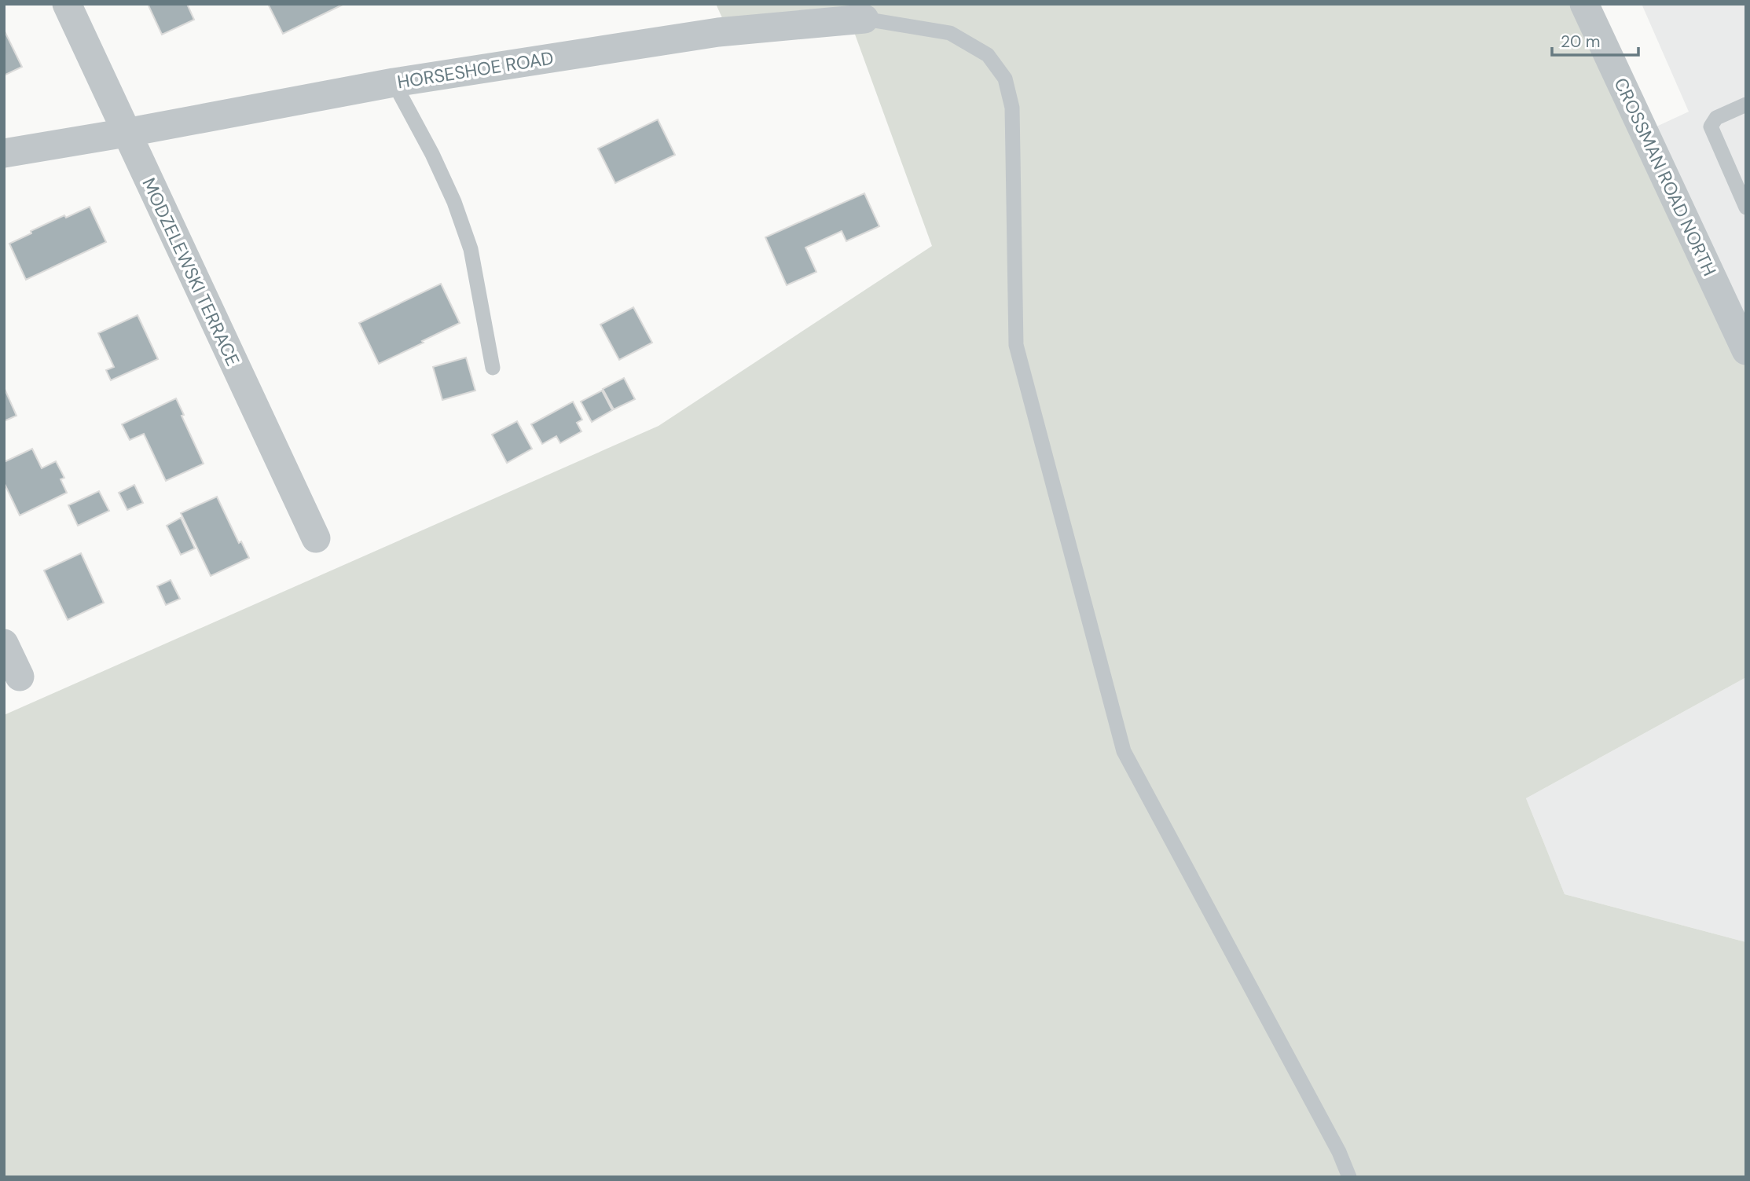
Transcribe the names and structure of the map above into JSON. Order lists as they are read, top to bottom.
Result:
{
  "streets": {
    "street": ["HORSESHOE ROAD", "CROSSMAN ROAD NORTH", "MODZELEWSKI TERRACE"]
  },
  "crossings": [
    ["HORSESHOE ROAD", "MODZELEWSKI TERRACE"]
  ],
  "scale_bar": "20 m"
}
